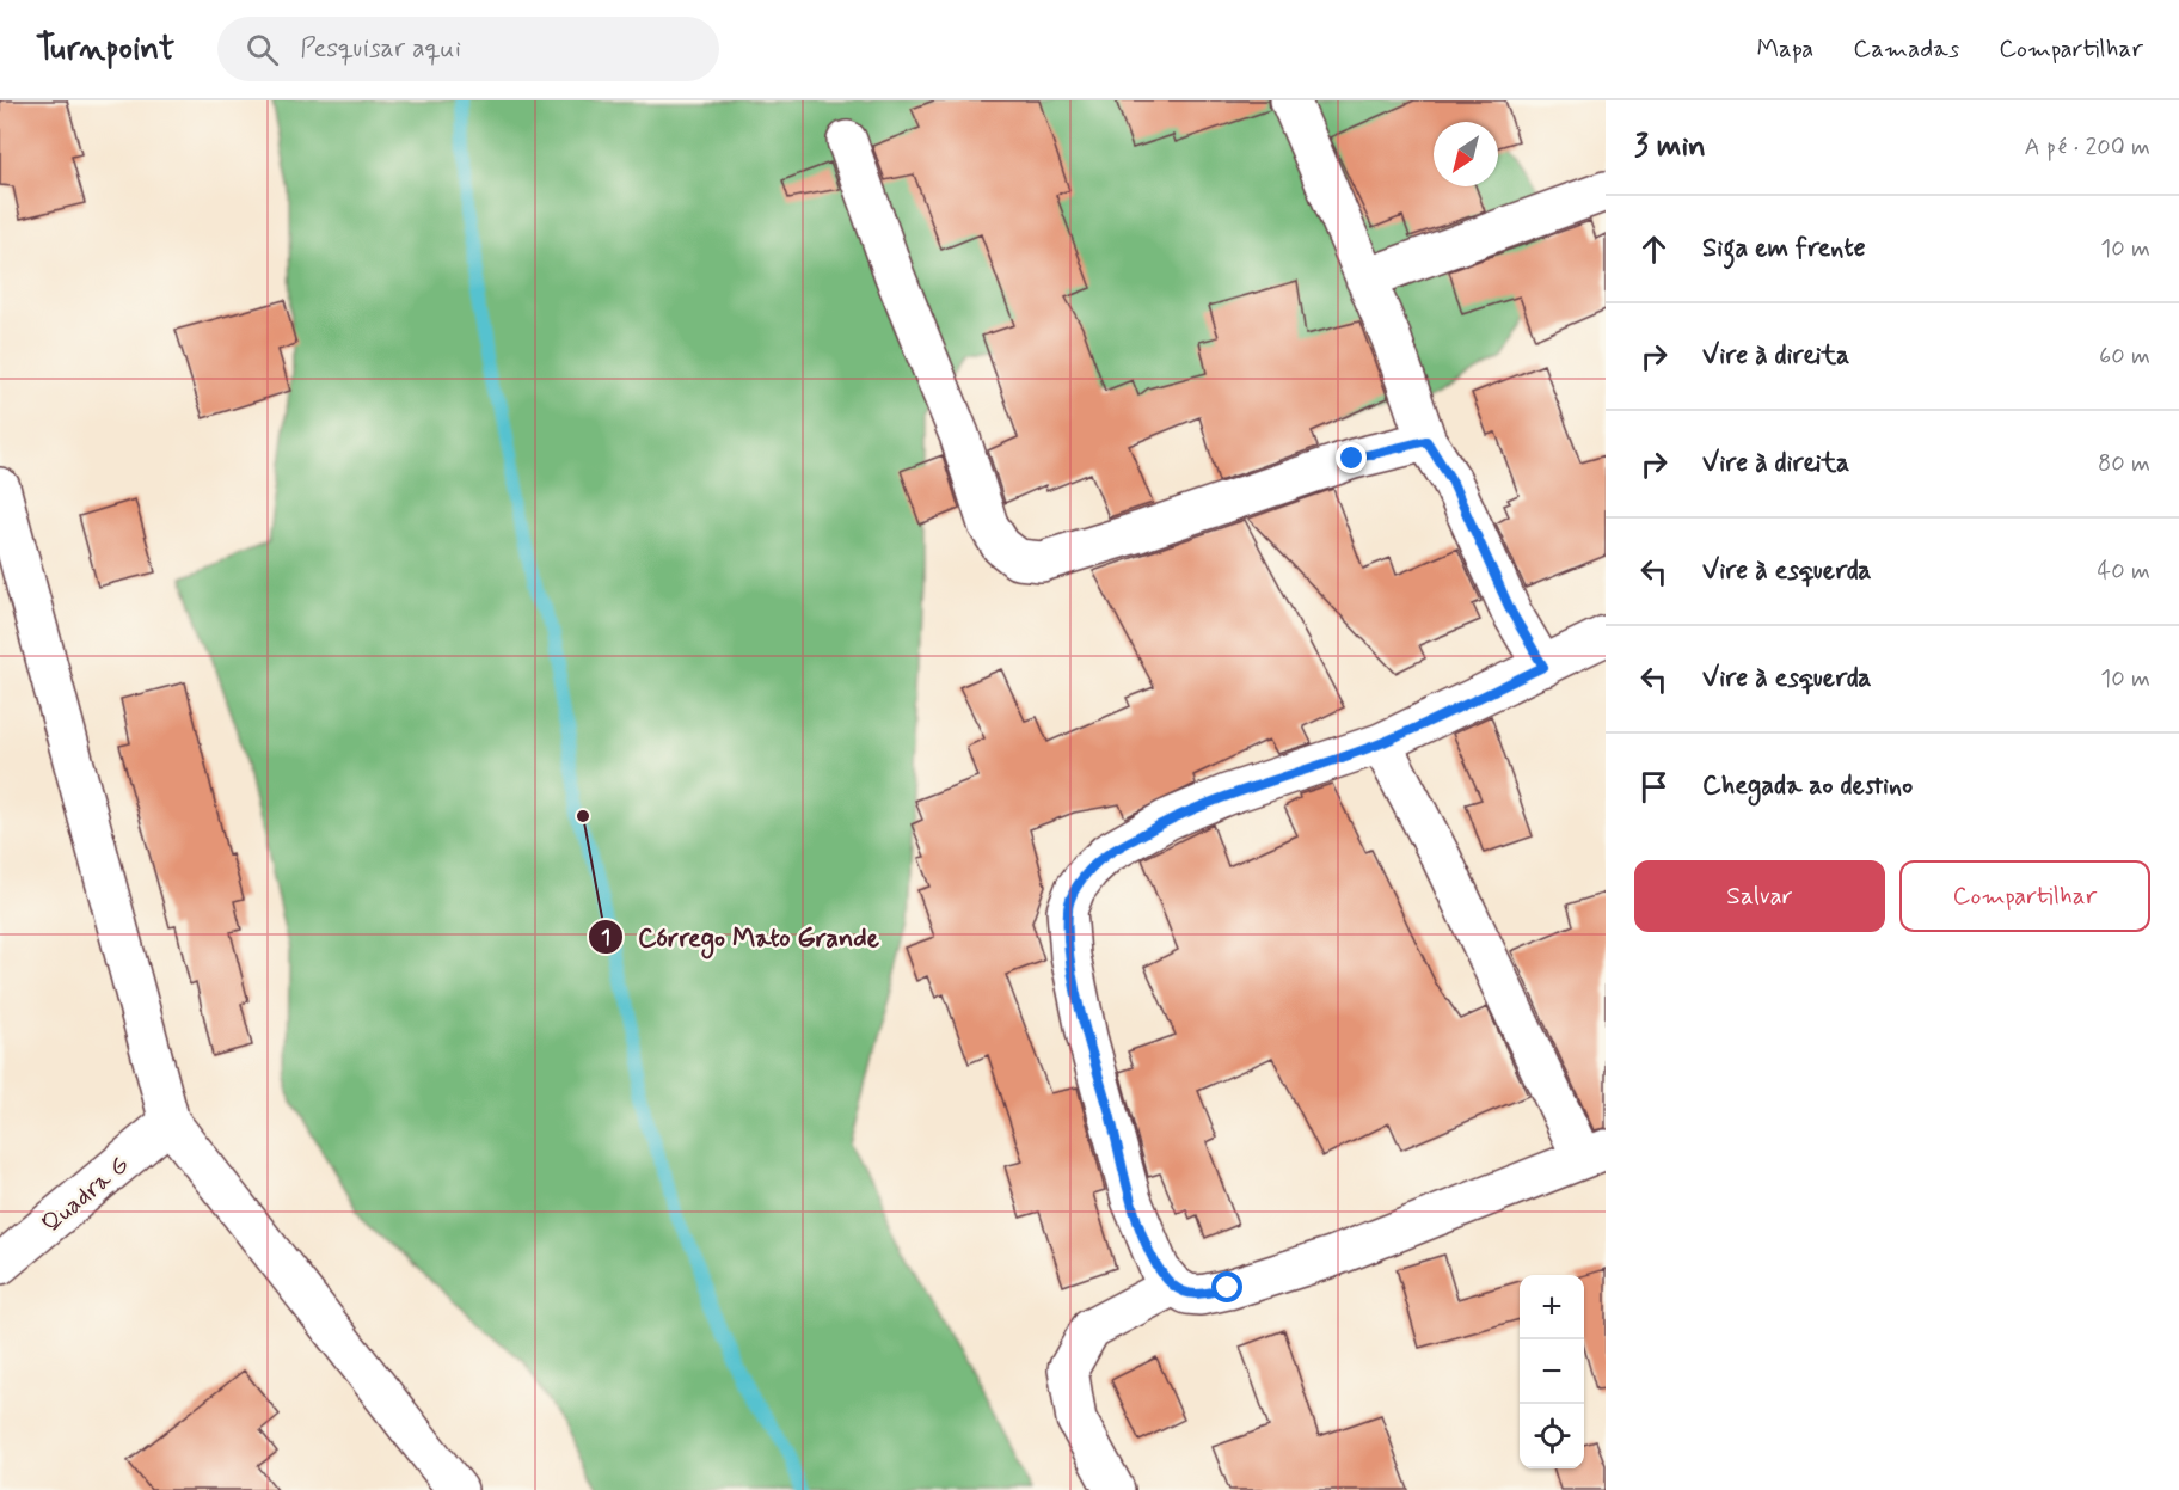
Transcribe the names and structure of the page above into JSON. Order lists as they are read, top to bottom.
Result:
{
  "streets": {
    "street": ["Quadra G"]
  },
  "places": ["Córrego Mato Grande"],
  "north": "bottom left",
  "page": {
    "header": "Turnpoint",
    "search": "Pesquisar aqui",
    "nav": ["Mapa", "Camadas", "Compartilhar"],
    "heading": ["3 min", "A pé · 200 m"],
    "list": [
      ["Siga em frente", "10 m"],
      ["Vire à direita", "60 m"],
      ["Vire à direita", "80 m"],
      ["Vire à esquerda", "40 m"],
      ["Vire à esquerda", "10 m"],
      "Chegada ao destino"
    ],
    "buttons": ["Salvar", "Compartilhar"],
    "map_buttons": ["+", "−"]
  }
}
